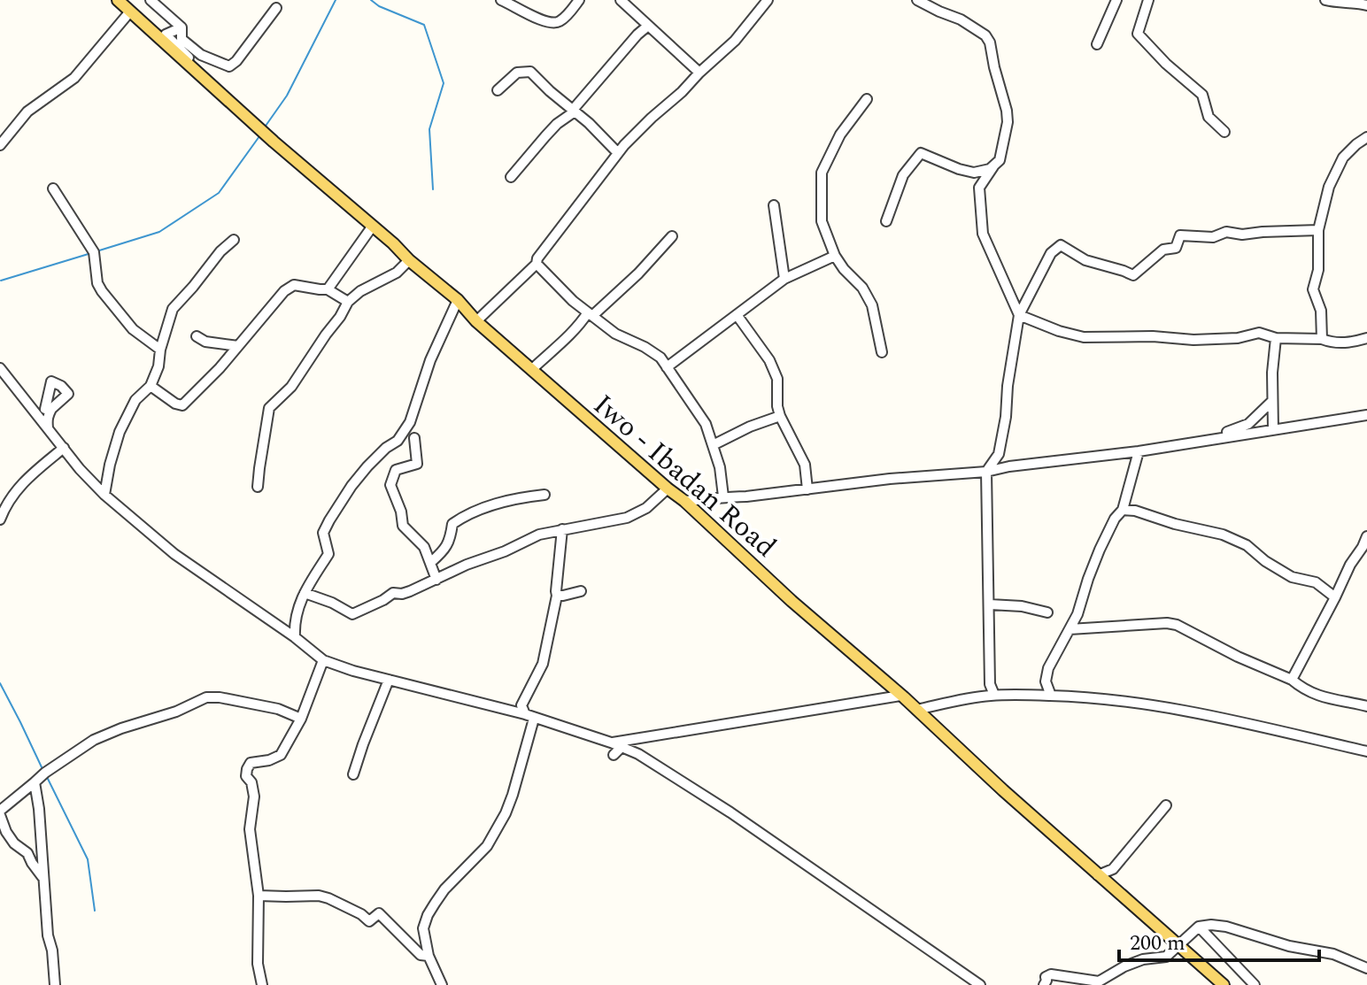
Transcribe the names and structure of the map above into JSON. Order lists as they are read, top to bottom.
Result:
{
  "streets": {
    "main road": ["Iwo - Ibadan Road"]
  },
  "scale_bar": "200 m"
}
